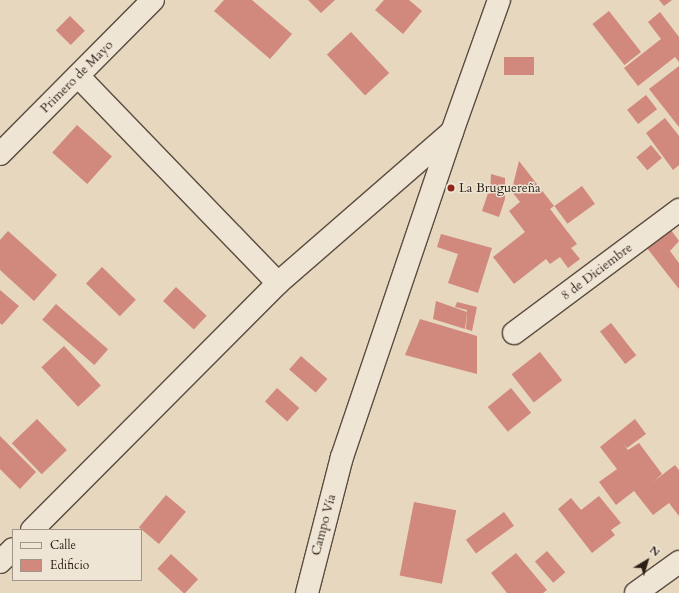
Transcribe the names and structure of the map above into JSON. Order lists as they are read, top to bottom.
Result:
{
  "streets": {
    "street": ["Primero de Mayo", "8 de Diciembre", "Campo Vía"]
  },
  "places": ["La Bruguereña"],
  "legend": ["Calle", "Edificio"],
  "north": "top right"
}
